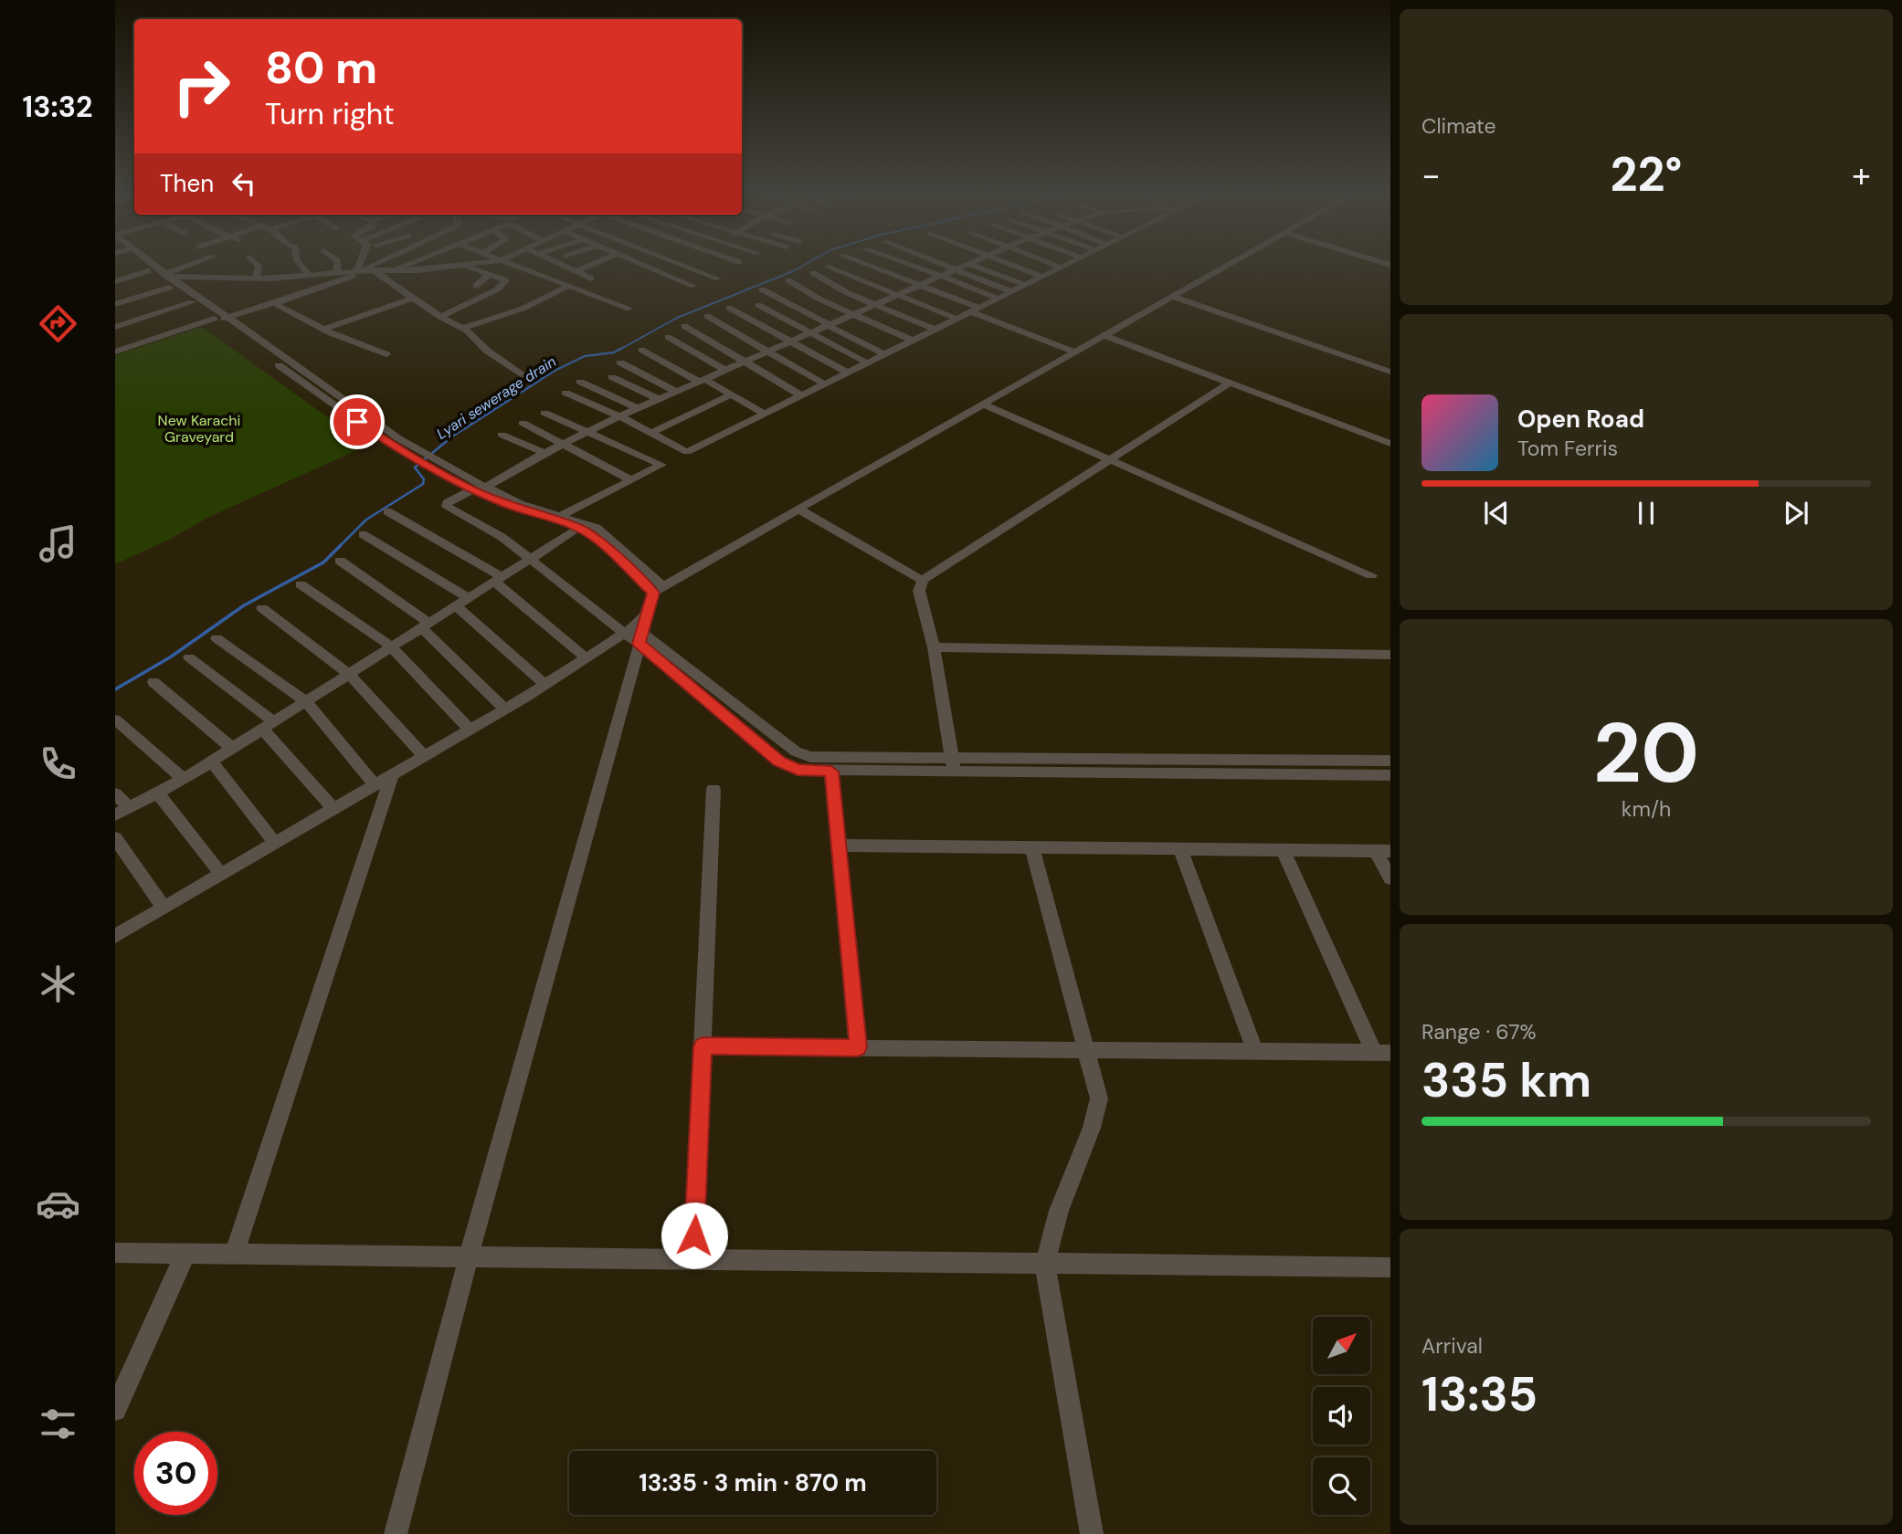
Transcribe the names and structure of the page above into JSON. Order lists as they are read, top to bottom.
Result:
{
  "water": ["Lyari sewerage drain"],
  "parks": ["New Karachi Graveyard"],
  "north": "top right",
  "page": {
    "tabs": "13:32",
    "tile": [
      "Climate",
      ["20", "km/h"],
      ["Range · 67%", "335 km"],
      ["Arrival", "13:35"]
    ],
    "turn": ["80 m", "Turn right"],
    "heat": ["−", "22°", "+"],
    "then": "Then",
    "song": ["Open Road", "Tom Ferris"],
    "limit": "30",
    "trip": "13:35 · 3 min · 870 m"
  }
}
